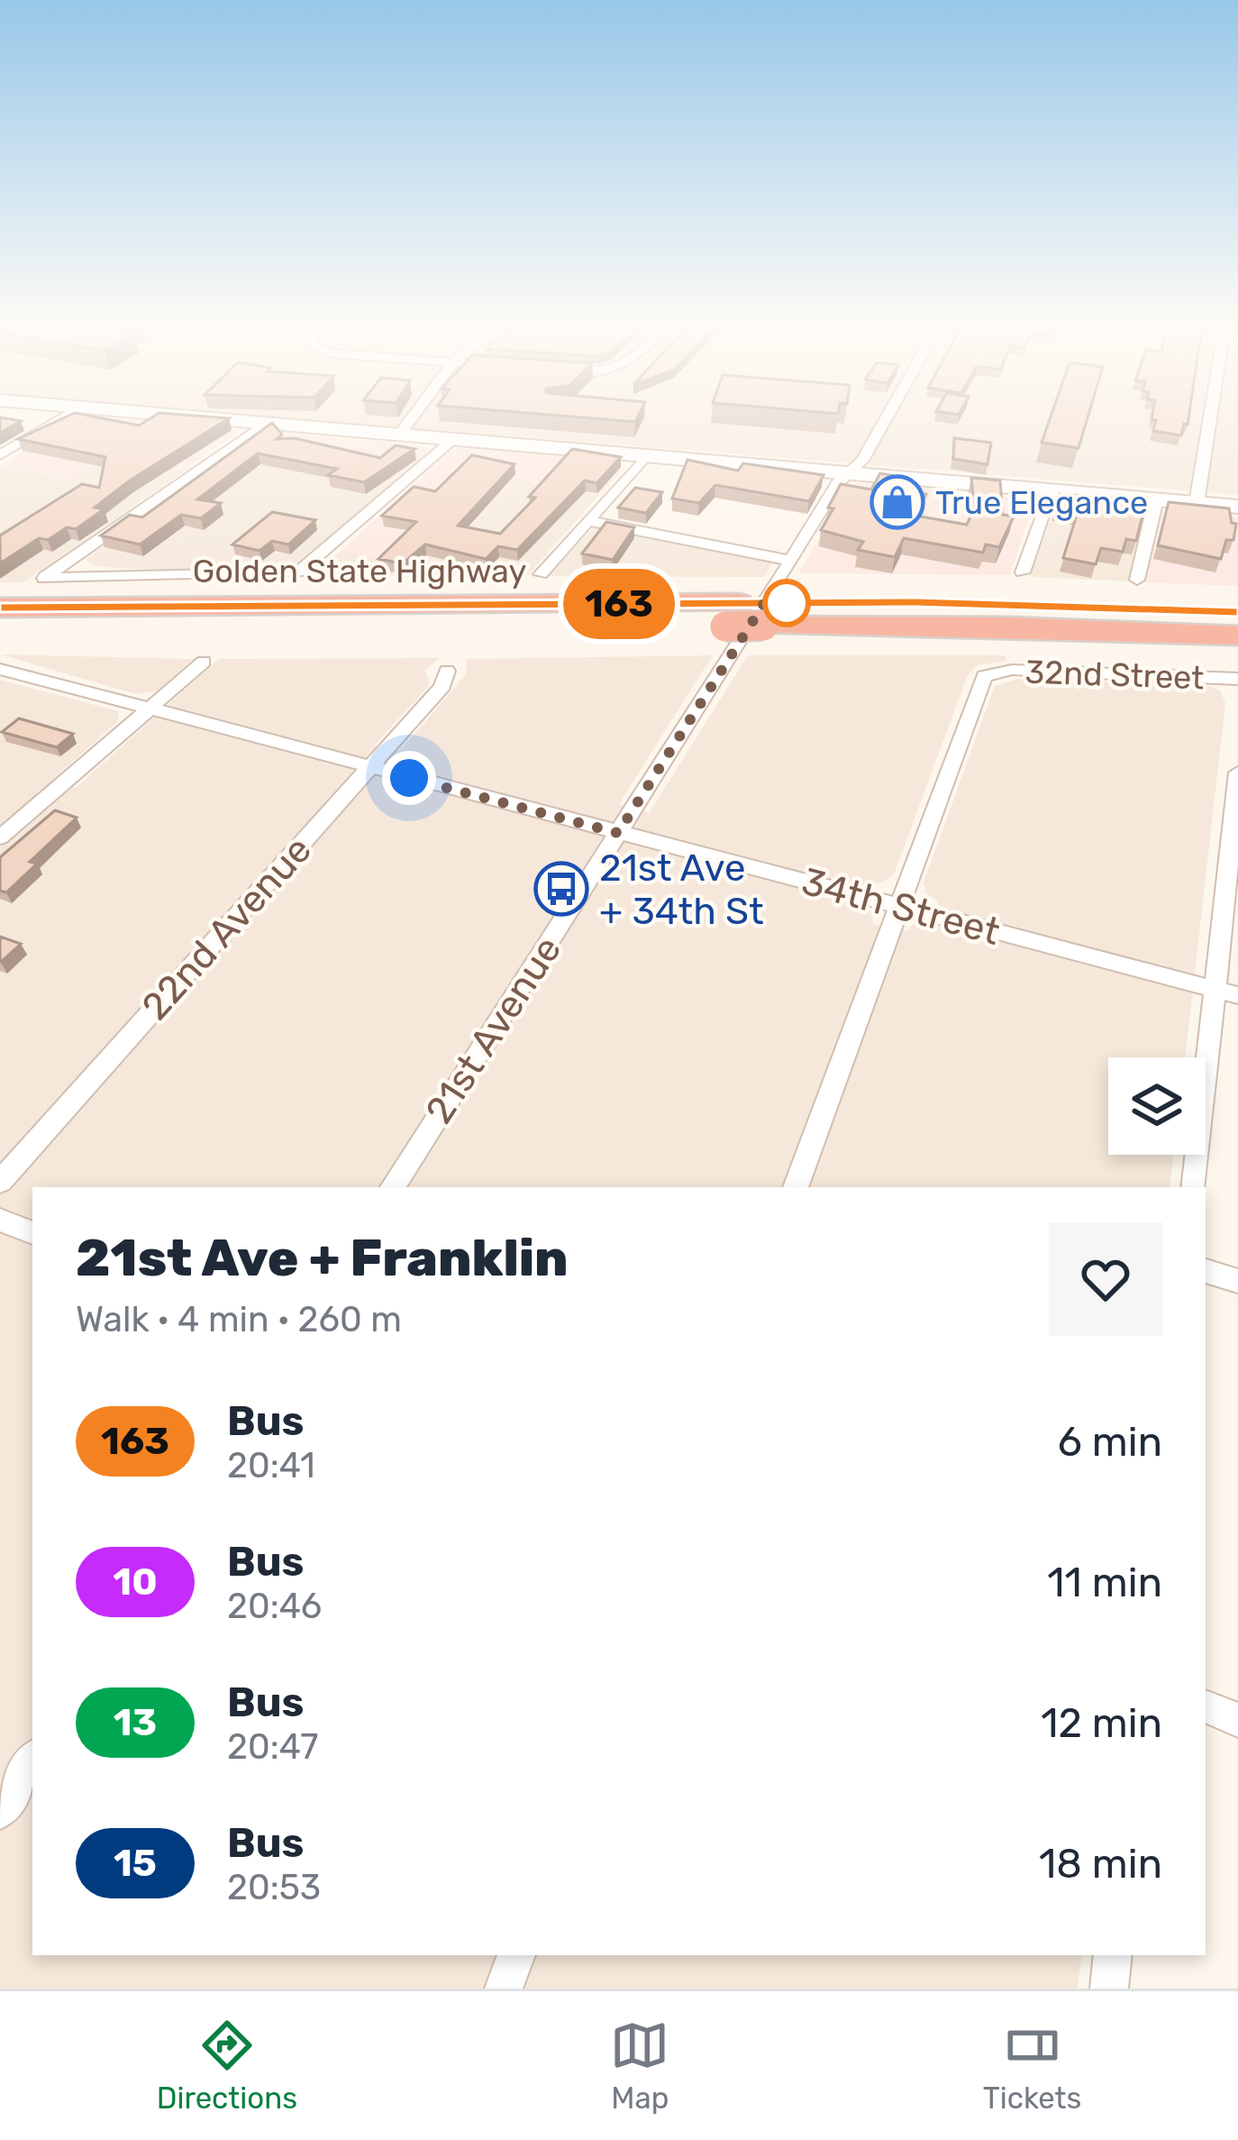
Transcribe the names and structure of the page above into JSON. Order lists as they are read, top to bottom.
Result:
{
  "streets": {
    "highway": ["Golden State Highway"],
    "street": [
      "32nd Street",
      "34th Street",
      "22nd Avenue",
      "21st Avenue"
    ]
  },
  "crossings": [
    ["32nd Street", "34th Street"],
    ["34th Street", "22nd Avenue"],
    ["34th Street", "21st Avenue"]
  ],
  "places": {
    "shop": ["True Elegance"],
    "bus stop": ["21st Ave + 34th St"]
  },
  "lines": ["bus line 163"],
  "page": {
    "on_map": "163",
    "heading": ["21st Ave + Franklin", "Walk · 4 min · 260 m"],
    "list": [
      {
        "mark": "163",
        "name": "Bus",
        "note": "20:41",
        "value": "6 min"
      },
      {
        "mark": "10",
        "name": "Bus",
        "note": "20:46",
        "value": "11 min"
      },
      {
        "mark": "13",
        "name": "Bus",
        "note": "20:47",
        "value": "12 min"
      },
      {
        "mark": "15",
        "name": "Bus",
        "note": "20:53",
        "value": "18 min"
      }
    ],
    "tabs": ["Directions", "Map", "Tickets"]
  }
}
